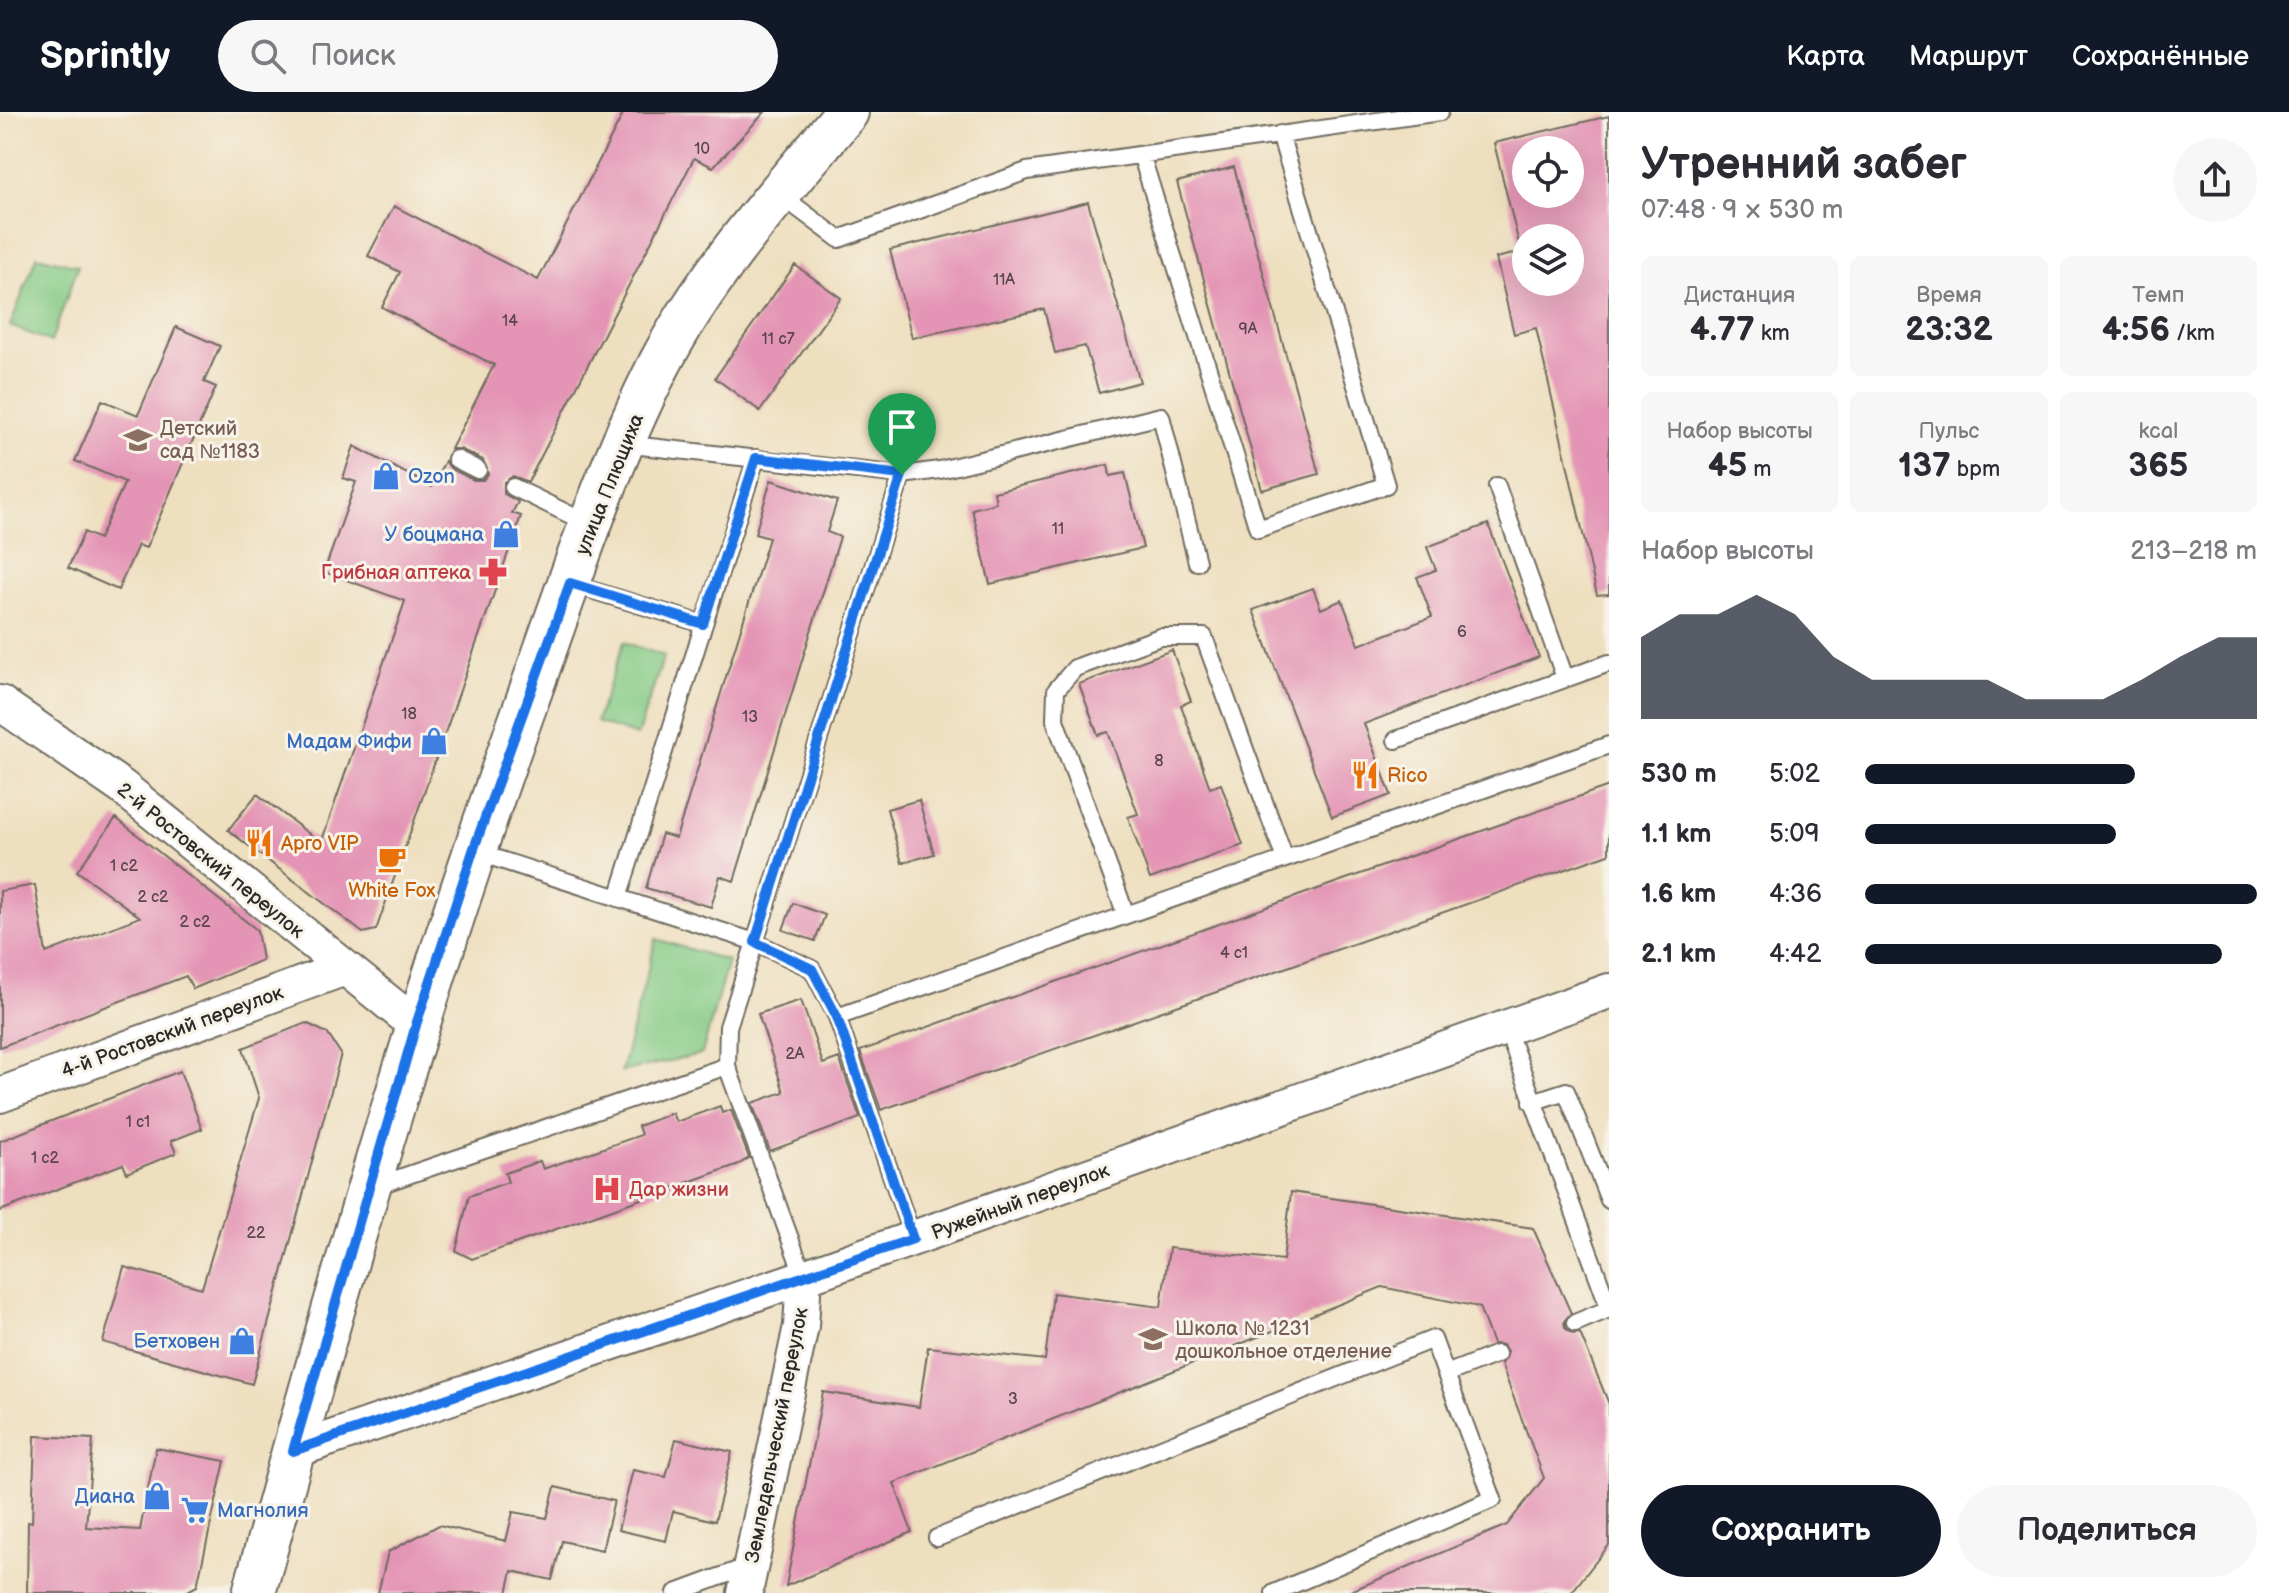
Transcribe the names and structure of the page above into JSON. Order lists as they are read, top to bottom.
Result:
{
  "streets": {
    "street": [
      "улица Плющиха",
      "2-й Ростовский переулок",
      "4-й Ростовский переулок",
      "Ружейный переулок",
      "Земледельческий переулок"
    ]
  },
  "crossings": [
    ["улица Плющиха", "2-й Ростовский переулок"],
    ["улица Плющиха", "Ружейный переулок"],
    ["2-й Ростовский переулок", "4-й Ростовский переулок"],
    ["Ружейный переулок", "Земледельческий переулок"]
  ],
  "places": {
    "school or university": ["Детский сад №1183", "Школа № 1231 дошкольное отделение"],
    "shop": [
      "Ozon",
      "У боцмана",
      "Мадам Фифи",
      "Бетховен",
      "Диана"
    ],
    "pharmacy": ["Грибная аптека"],
    "restaurant": ["Rico", "Арго VIP"],
    "cafe": ["White Fox"],
    "hospital": ["Дар жизни"],
    "supermarket": ["Магнолия"]
  },
  "house_numbers": [
    "10",
    "11А",
    "14",
    "9А",
    "11 c7",
    "11",
    "6",
    "18",
    "13",
    "8",
    "1 с2",
    "2 с2",
    "2 с2",
    "4 с1",
    "2А",
    "1 с1",
    "1 с2",
    "22",
    "3"
  ],
  "page": {
    "header": "Sprintly",
    "search": "Поиск",
    "nav": ["Карта", "Маршрут", "Сохранённые"],
    "heading": ["Утренний забег", "07:48 · 9 × 530 m"],
    "stats": [
      ["Дистанция", "4.77 km"],
      ["Время", "23:32"],
      ["Темп", "4:56 /km"],
      ["Набор высоты", "45 m"],
      ["Пульс", "137 bpm"],
      ["kcal", "365"]
    ],
    "chart": ["Набор высоты", "213–218 m"],
    "list": [
      {
        "name": "530 m",
        "note": "5:02"
      },
      {
        "name": "1.1 km",
        "note": "5:09"
      },
      {
        "name": "1.6 km",
        "note": "4:36"
      },
      {
        "name": "2.1 km",
        "note": "4:42"
      }
    ],
    "buttons": ["Сохранить", "Поделиться"]
  }
}
